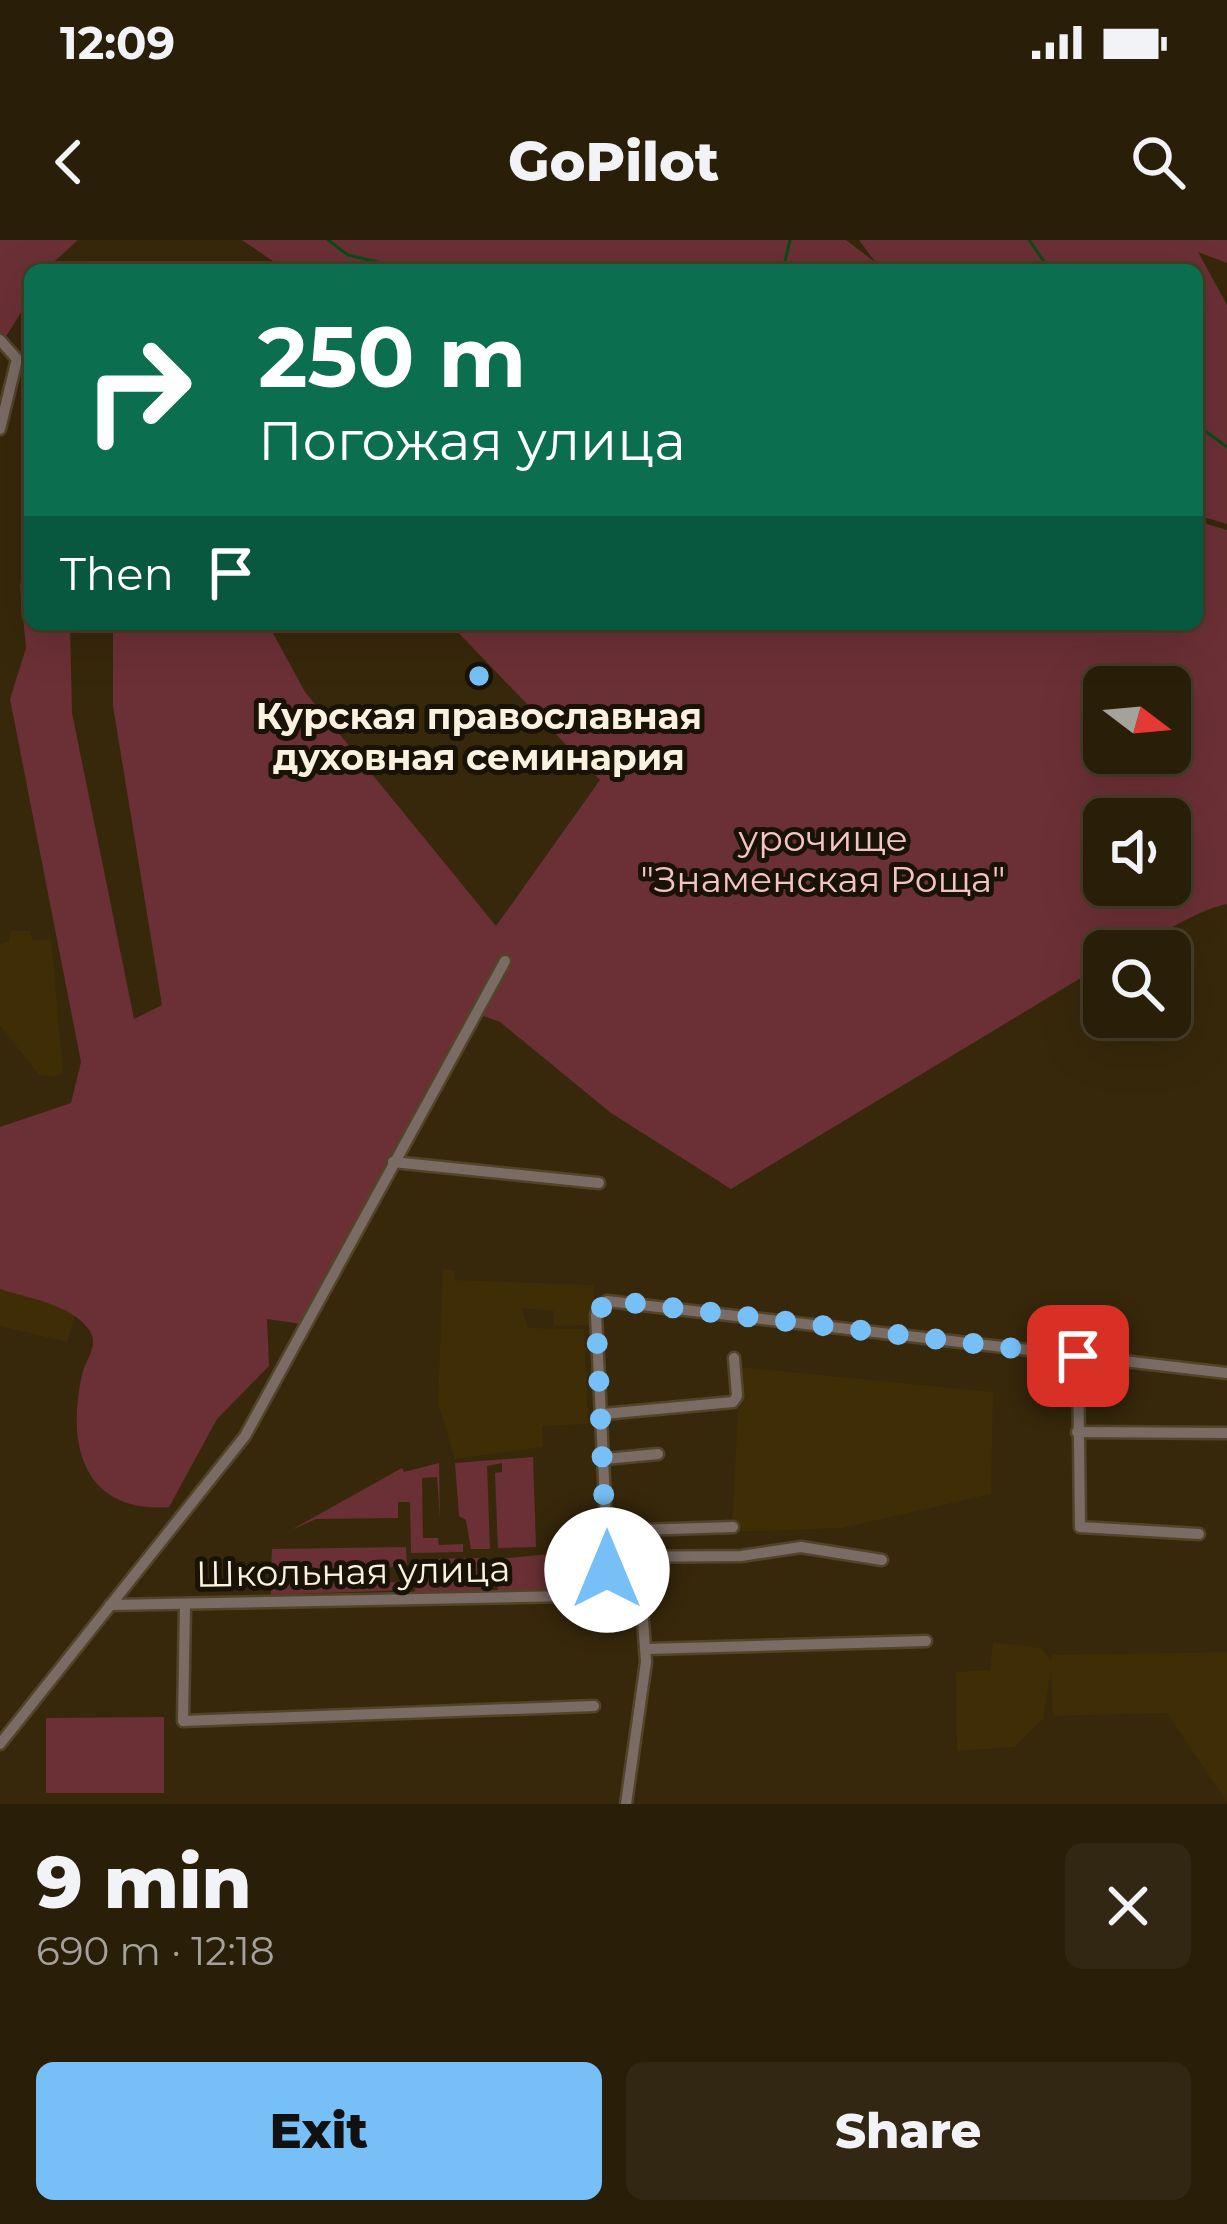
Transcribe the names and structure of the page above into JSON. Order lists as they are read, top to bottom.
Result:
{
  "streets": {
    "street": ["Школьная улица"]
  },
  "parks": ["урочище \"Знаменская Роща\""],
  "places": ["Курская православная духовная семинария"],
  "north": "right",
  "page": {
    "status": "12:09",
    "header": "GoPilot",
    "turn": ["250 m", "Погожая улица"],
    "then": "Then",
    "heading": ["9 min", "690 m · 12:18"],
    "buttons": ["Exit", "Share"]
  }
}
